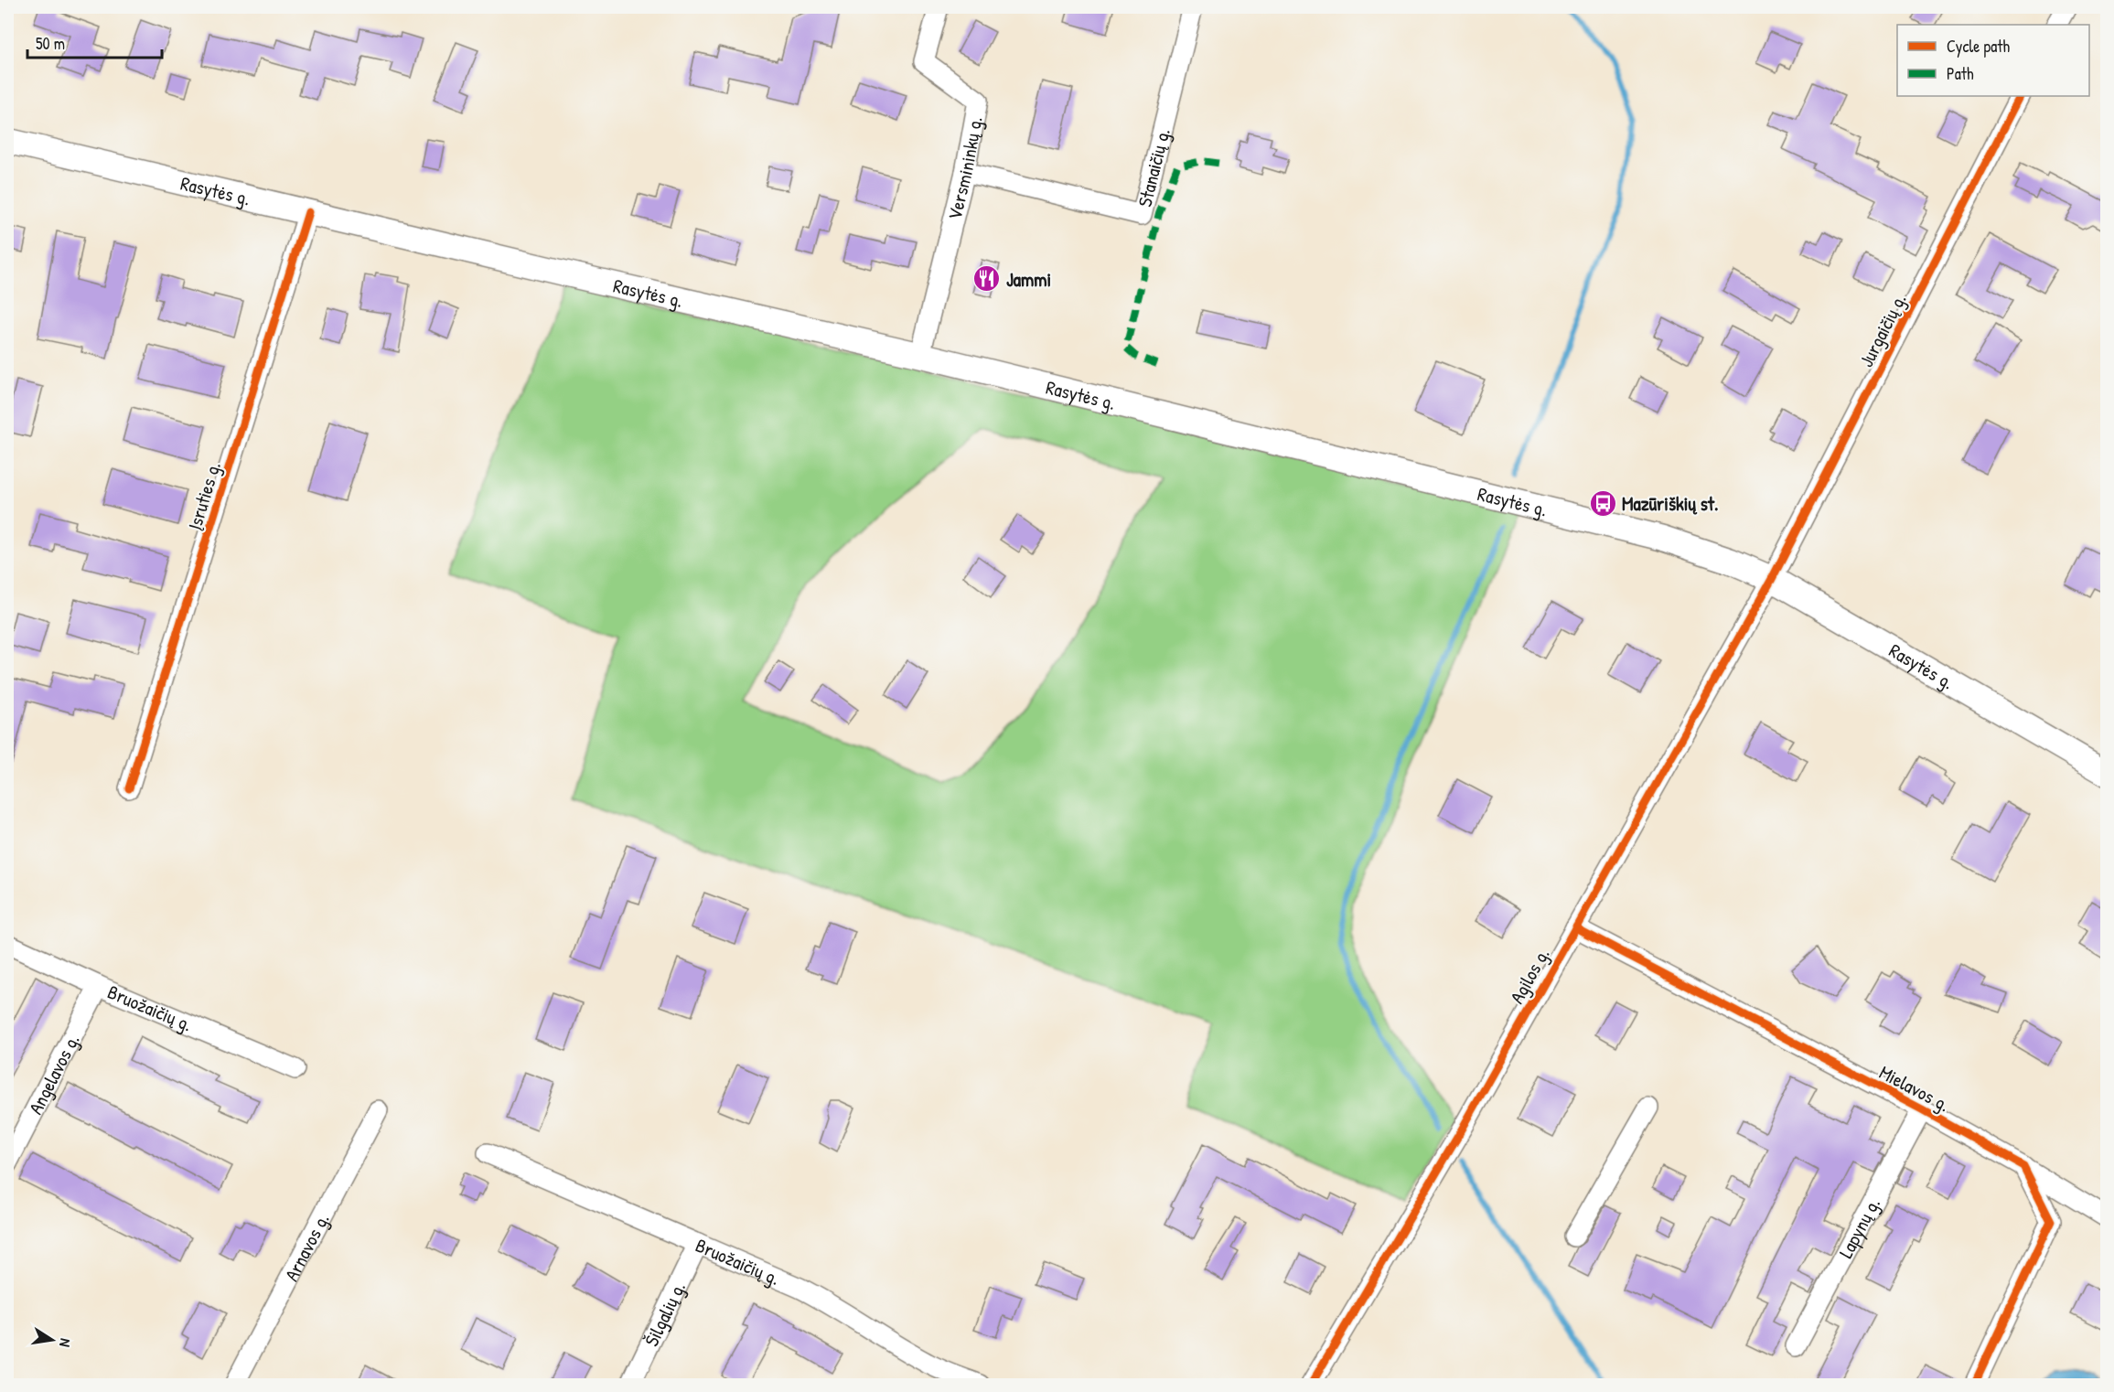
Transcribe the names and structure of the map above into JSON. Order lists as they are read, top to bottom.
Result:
{
  "streets": {
    "main road": ["Rasytės g."],
    "street": [
      "Stanaičių g.",
      "Versmininkų g.",
      "Jurgaičių g.",
      "Įsruties g.",
      "Agilos g.",
      "Bruožaičių g.",
      "Angelavos g.",
      "Mielavos g.",
      "Lapynų g.",
      "Arnavos g.",
      "Šilgalių g."
    ]
  },
  "crossings": [
    ["Stanaičių g.", "Versmininkų g."],
    ["Versmininkų g.", "Rasytės g."],
    ["Rasytės g.", "Jurgaičių g."],
    ["Rasytės g.", "Įsruties g."],
    ["Rasytės g.", "Agilos g."],
    ["Jurgaičių g.", "Agilos g."],
    ["Agilos g.", "Mielavos g."],
    ["Bruožaičių g.", "Angelavos g."],
    ["Bruožaičių g.", "Šilgalių g."],
    ["Mielavos g.", "Lapynų g."]
  ],
  "places": {
    "restaurant": ["Jammi"],
    "bus stop": ["Mazūriškių st."]
  },
  "legend": ["Cycle path", "Path"],
  "scale_bar": "50 m",
  "north": "right"
}
